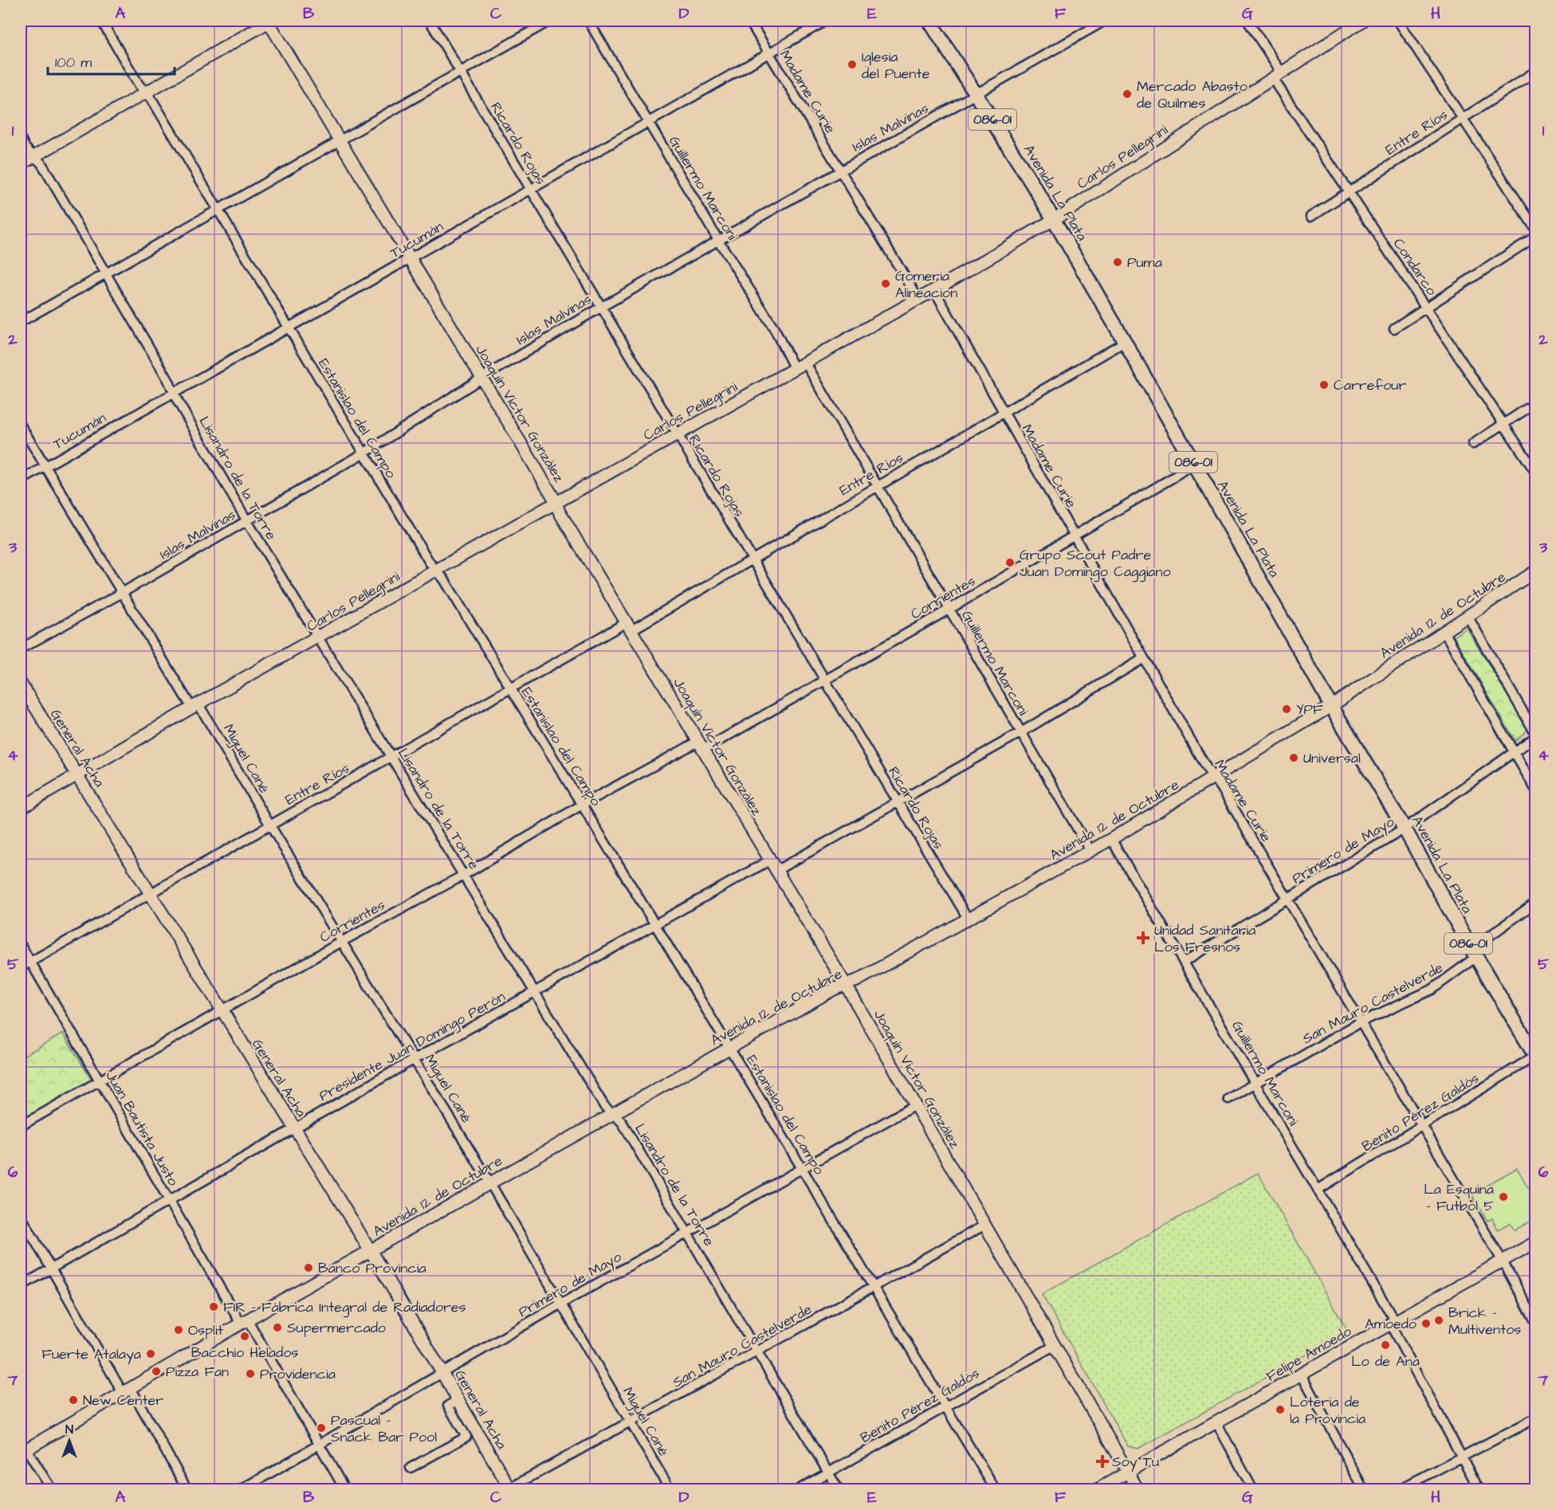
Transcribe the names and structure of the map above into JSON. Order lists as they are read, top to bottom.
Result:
{
  "streets": {
    "main road": ["086-01", "Avenida La Plata"],
    "street": [
      "Madame Curie",
      "Islas Malvinas",
      "Entre Ríos",
      "Ricardo Rojas",
      "Carlos Pellegrini",
      "Guillermo Marconi",
      "Tucumán",
      "Condarco",
      "Joaquín Víctor González",
      "Estanislao del Campo",
      "Lisandro de la Torre",
      "Corrientes",
      "Avenida 12 de Octubre",
      "General Acha",
      "Miguel Cané",
      "Primero de Mayo",
      "San Mauro Castelverde",
      "Presidente Juan Domingo Perón",
      "Benito Pérez Galdós",
      "Juan Bautista Justo",
      "Felipe Amoedo"
    ]
  },
  "crossings": [
    ["Madame Curie", "Islas Malvinas"],
    ["Madame Curie", "Entre Ríos"],
    ["Madame Curie", "Carlos Pellegrini"],
    ["Madame Curie", "Tucumán"],
    ["Madame Curie", "Corrientes"],
    ["Madame Curie", "Avenida 12 de Octubre"],
    ["Madame Curie", "Primero de Mayo"],
    ["Madame Curie", "San Mauro Castelverde"],
    ["Madame Curie", "Benito Pérez Galdós"],
    ["Madame Curie", "Felipe Amoedo"],
    ["Islas Malvinas", "Ricardo Rojas"],
    ["Islas Malvinas", "Guillermo Marconi"],
    ["Islas Malvinas", "Avenida La Plata"],
    ["Islas Malvinas", "Joaquín Víctor González"],
    ["Islas Malvinas", "Estanislao del Campo"],
    ["Islas Malvinas", "Lisandro de la Torre"],
    ["Islas Malvinas", "Miguel Cané"],
    ["Entre Ríos", "Ricardo Rojas"],
    ["Entre Ríos", "Guillermo Marconi"],
    ["Entre Ríos", "Avenida La Plata"],
    ["Entre Ríos", "Condarco"],
    ["Entre Ríos", "Joaquín Víctor González"],
    ["Entre Ríos", "Estanislao del Campo"],
    ["Entre Ríos", "Lisandro de la Torre"],
    ["Entre Ríos", "General Acha"],
    ["Entre Ríos", "Miguel Cané"],
    ["Entre Ríos", "Juan Bautista Justo"],
    ["Ricardo Rojas", "Carlos Pellegrini"],
    ["Ricardo Rojas", "Tucumán"],
    ["Ricardo Rojas", "Corrientes"],
    ["Ricardo Rojas", "Avenida 12 de Octubre"],
    ["Carlos Pellegrini", "Guillermo Marconi"],
    ["Carlos Pellegrini", "Avenida La Plata"],
    ["Carlos Pellegrini", "Condarco"],
    ["Carlos Pellegrini", "Joaquín Víctor González"],
    ["Carlos Pellegrini", "Estanislao del Campo"],
    ["Carlos Pellegrini", "Lisandro de la Torre"],
    ["Carlos Pellegrini", "General Acha"],
    ["Carlos Pellegrini", "Miguel Cané"],
    ["Guillermo Marconi", "Tucumán"],
    ["Guillermo Marconi", "Corrientes"],
    ["Guillermo Marconi", "Avenida 12 de Octubre"],
    ["Guillermo Marconi", "Primero de Mayo"],
    ["Guillermo Marconi", "San Mauro Castelverde"],
    ["Guillermo Marconi", "Benito Pérez Galdós"],
    ["Guillermo Marconi", "Felipe Amoedo"],
    ["Avenida La Plata", "Corrientes"],
    ["Avenida La Plata", "Avenida 12 de Octubre"],
    ["Avenida La Plata", "Primero de Mayo"],
    ["Avenida La Plata", "San Mauro Castelverde"],
    ["Avenida La Plata", "Benito Pérez Galdós"],
    ["Tucumán", "Joaquín Víctor González"],
    ["Tucumán", "Estanislao del Campo"],
    ["Tucumán", "Lisandro de la Torre"],
    ["Tucumán", "Miguel Cané"],
    ["Joaquín Víctor González", "Corrientes"],
    ["Joaquín Víctor González", "Avenida 12 de Octubre"],
    ["Joaquín Víctor González", "Primero de Mayo"],
    ["Joaquín Víctor González", "San Mauro Castelverde"],
    ["Joaquín Víctor González", "Presidente Juan Domingo Perón"],
    ["Joaquín Víctor González", "Benito Pérez Galdós"],
    ["Joaquín Víctor González", "Felipe Amoedo"],
    ["Estanislao del Campo", "Corrientes"],
    ["Estanislao del Campo", "Avenida 12 de Octubre"],
    ["Estanislao del Campo", "Primero de Mayo"],
    ["Estanislao del Campo", "San Mauro Castelverde"],
    ["Estanislao del Campo", "Presidente Juan Domingo Perón"],
    ["Estanislao del Campo", "Benito Pérez Galdós"],
    ["Lisandro de la Torre", "Corrientes"],
    ["Lisandro de la Torre", "Avenida 12 de Octubre"],
    ["Lisandro de la Torre", "Primero de Mayo"],
    ["Lisandro de la Torre", "San Mauro Castelverde"],
    ["Lisandro de la Torre", "Presidente Juan Domingo Perón"],
    ["Lisandro de la Torre", "Benito Pérez Galdós"],
    ["Corrientes", "General Acha"],
    ["Corrientes", "Miguel Cané"],
    ["Corrientes", "Juan Bautista Justo"],
    ["Avenida 12 de Octubre", "General Acha"],
    ["Avenida 12 de Octubre", "Miguel Cané"],
    ["Avenida 12 de Octubre", "Juan Bautista Justo"],
    ["General Acha", "Primero de Mayo"],
    ["General Acha", "San Mauro Castelverde"],
    ["General Acha", "Presidente Juan Domingo Perón"],
    ["Miguel Cané", "Primero de Mayo"],
    ["Miguel Cané", "San Mauro Castelverde"],
    ["Miguel Cané", "Presidente Juan Domingo Perón"],
    ["Primero de Mayo", "Juan Bautista Justo"],
    ["Presidente Juan Domingo Perón", "Juan Bautista Justo"]
  ],
  "places": {
    "other": [
      "Iglesia del Puente",
      "Mercado Abasto de Quilmes",
      "Puma",
      "Gomeria Alineacion",
      "Carrefour",
      "Grupo Scout Padre Juan Domingo Caggiano",
      "YPF",
      "Universal",
      "La Esquina - Futbol 5",
      "Banco Provincia",
      "FIR - Fábrica Integral de Radiadores",
      "Brick - Multiventos",
      "Amoedo",
      "Supermercado",
      "Osplit",
      "Bacchio Helados",
      "Lo de Ana",
      "Fuerte Atalaya",
      "Pizza Fan",
      "Providencia",
      "New Center",
      "Loteria de la Provincia",
      "Pascual - Snack Bar Pool"
    ],
    "health": ["Unidad Sanitaria Los Fresnos", "Soy Tu"]
  },
  "scale_bar": "100 m",
  "north": "top",
  "grid": {
    "columns": [
      "A",
      "B",
      "C",
      "D",
      "E",
      "F",
      "G",
      "H"
    ],
    "rows": [
      "1",
      "2",
      "3",
      "4",
      "5",
      "6",
      "7"
    ]
  }
}
